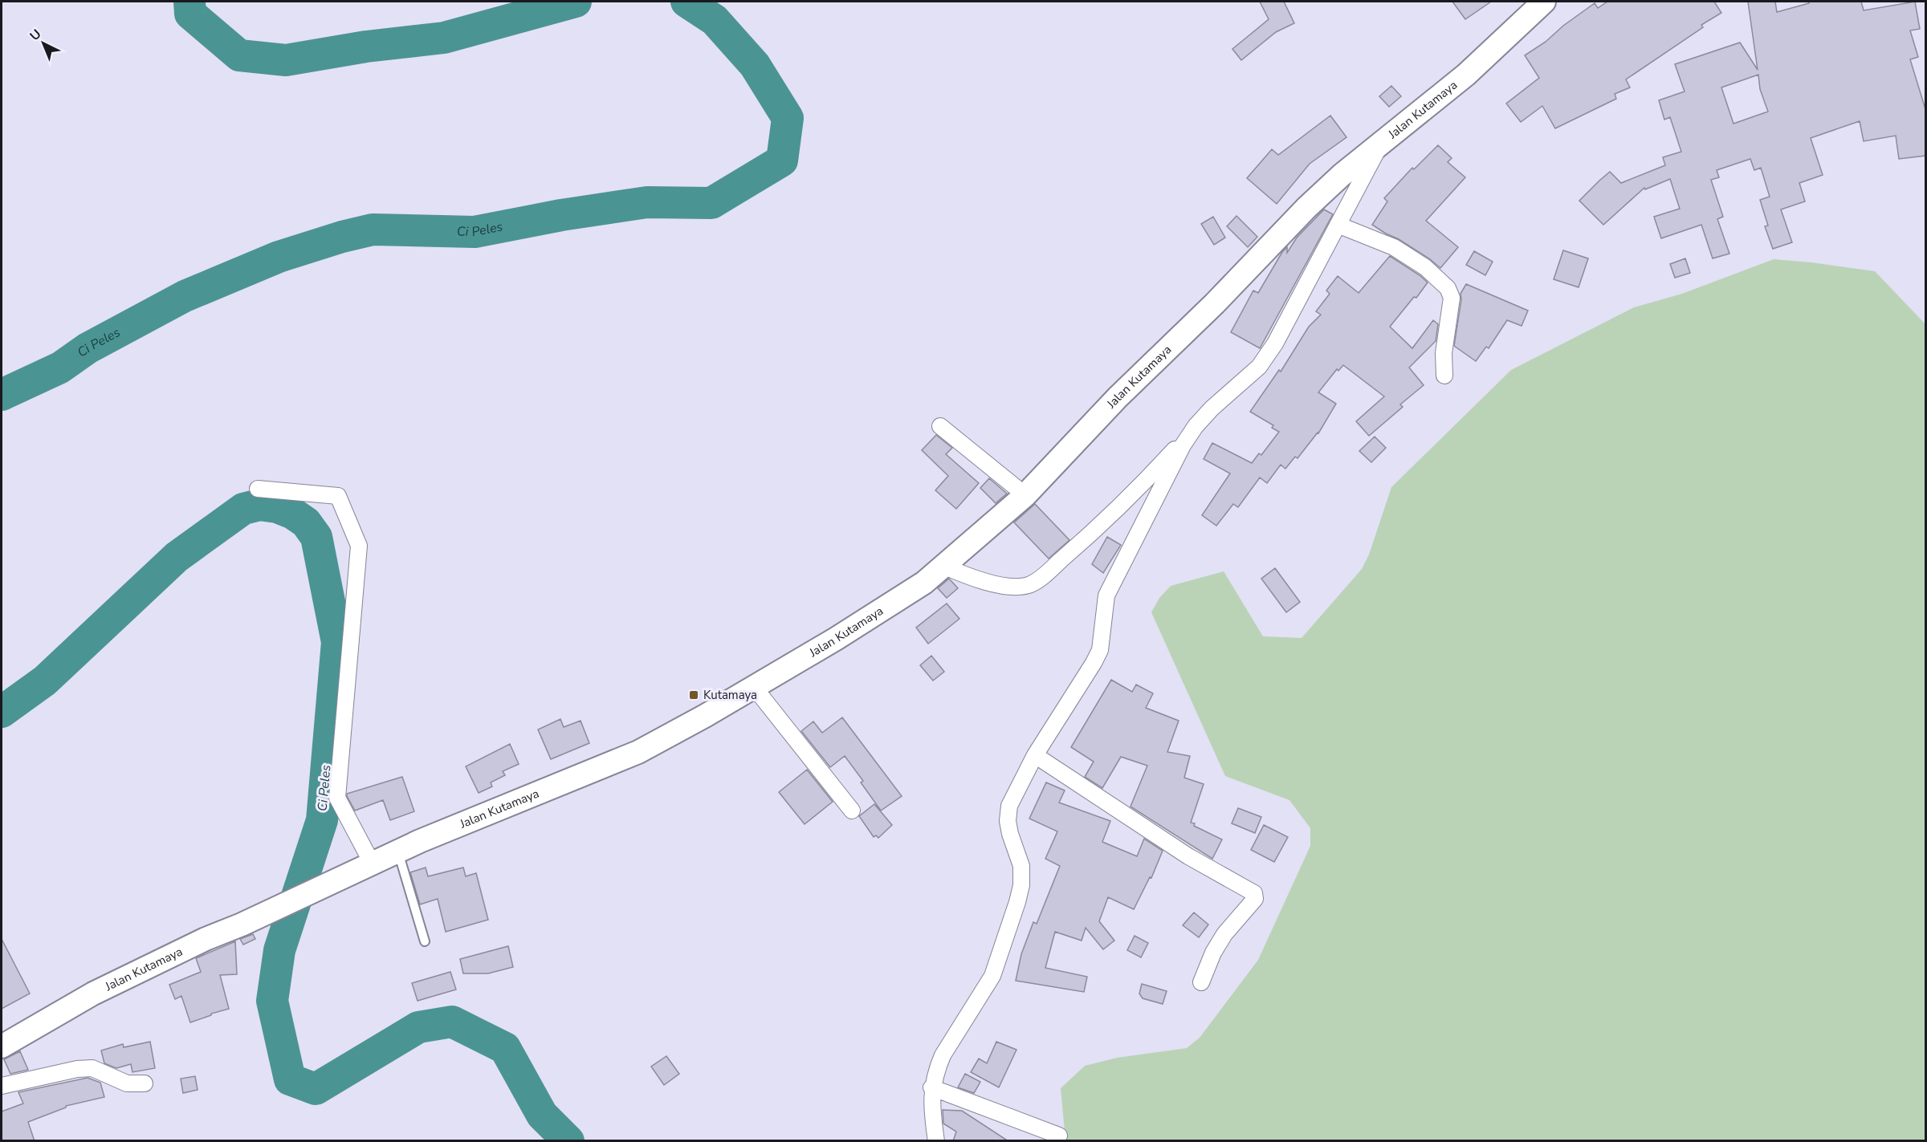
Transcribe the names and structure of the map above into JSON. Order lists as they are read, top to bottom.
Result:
{
  "streets": {
    "main road": ["Jalan Kutamaya"]
  },
  "water": ["Ci Peles"],
  "places": {
    "transit": ["Kutamaya"]
  },
  "north": "top left"
}
